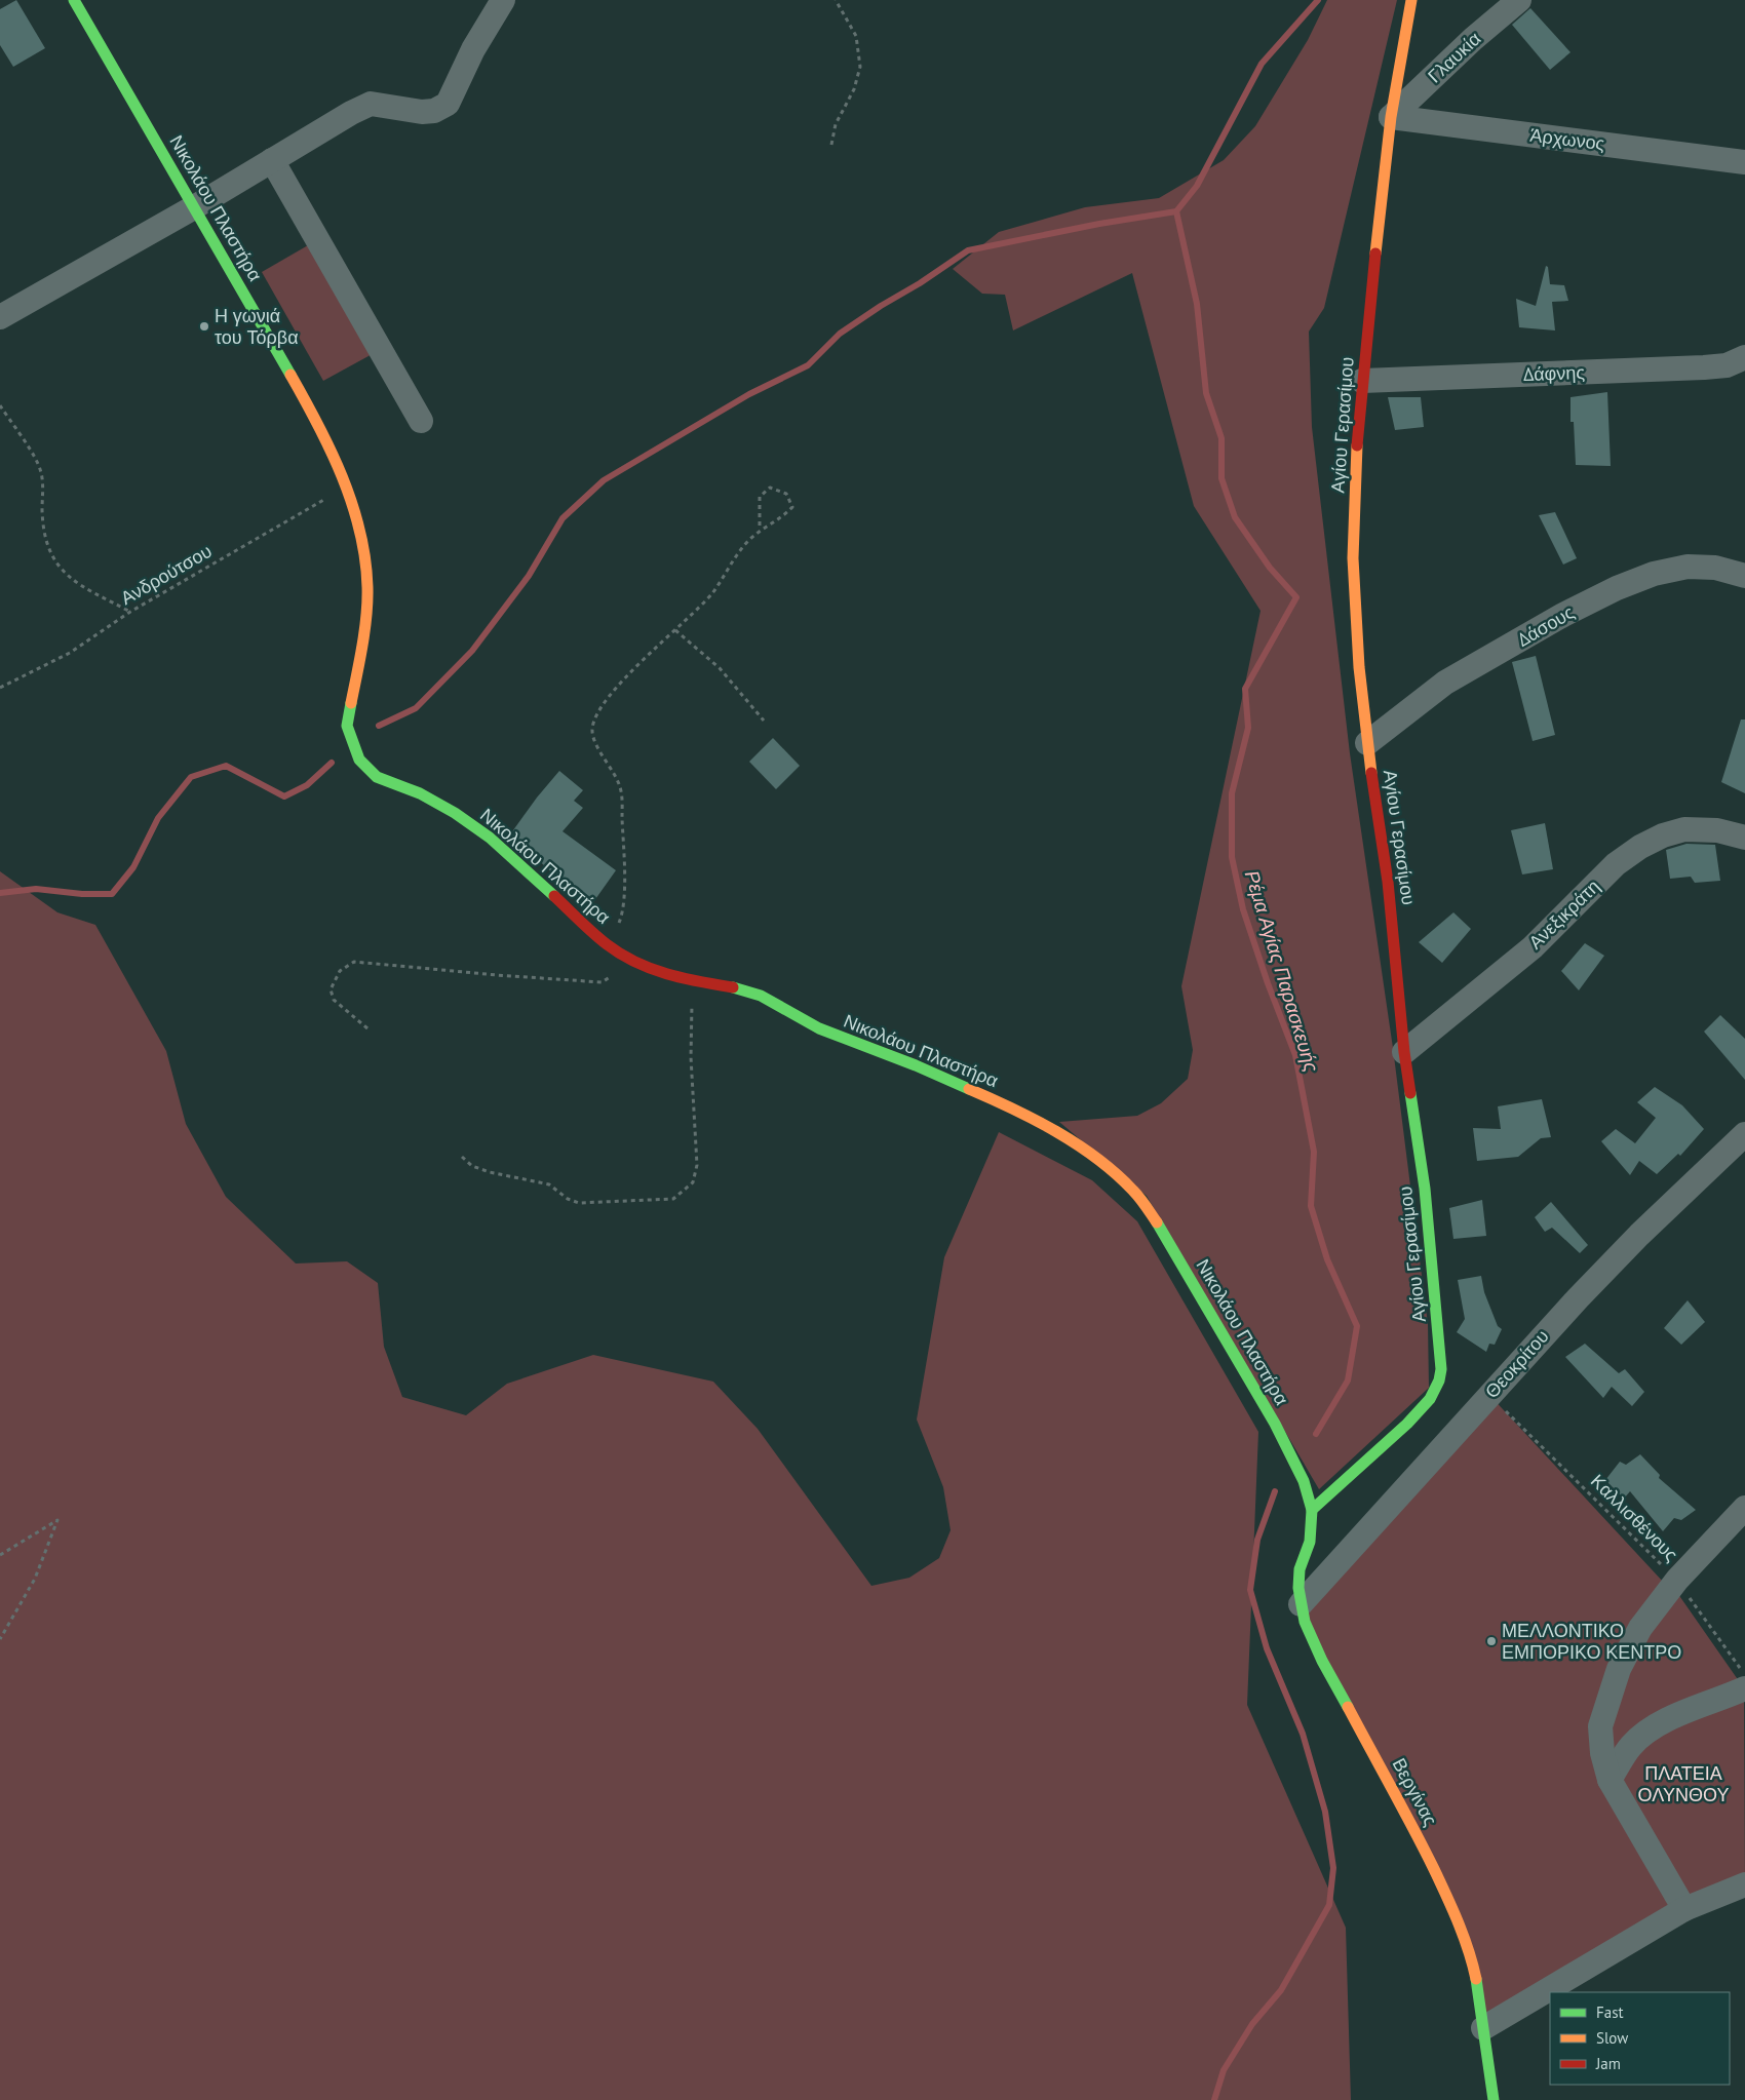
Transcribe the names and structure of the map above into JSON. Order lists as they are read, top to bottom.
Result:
{
  "streets": {
    "street": [
      "Γλαυκία",
      "Άρχωνος",
      "Νικολάου Πλαστήρα",
      "Δάφνης",
      "Αγίου Γερασίμου",
      "Δάσους",
      "Ανεξικράτη",
      "Θεοκρίτου",
      "Βεργίνας"
    ],
    "path": ["Ανδρούτσου", "Καλλισθένους"]
  },
  "crossings": [
    ["Γλαυκία", "Άρχωνος"],
    ["Γλαυκία", "Αγίου Γερασίμου"],
    ["Άρχωνος", "Αγίου Γερασίμου"],
    ["Νικολάου Πλαστήρα", "Αγίου Γερασίμου"],
    ["Νικολάου Πλαστήρα", "Ανδρούτσου"],
    ["Νικολάου Πλαστήρα", "Βεργίνας"],
    ["Δάφνης", "Αγίου Γερασίμου"],
    ["Αγίου Γερασίμου", "Δάσους"],
    ["Αγίου Γερασίμου", "Ανεξικράτη"],
    ["Αγίου Γερασίμου", "Βεργίνας"],
    ["Θεοκρίτου", "Καλλισθένους"],
    ["Θεοκρίτου", "Βεργίνας"]
  ],
  "water": ["Ρέμα Αγίας Παρασκευής"],
  "parks": ["ΠΛΑΤΕΙΑ ΟΛΥΝΘΟΥ"],
  "places": ["Η γωνιά του Τόρβα", "ΜΕΛΛΟΝΤΙΚΟ ΕΜΠΟΡΙΚΟ ΚΕΝΤΡΟ"],
  "legend": ["Fast", "Slow", "Jam"]
}
